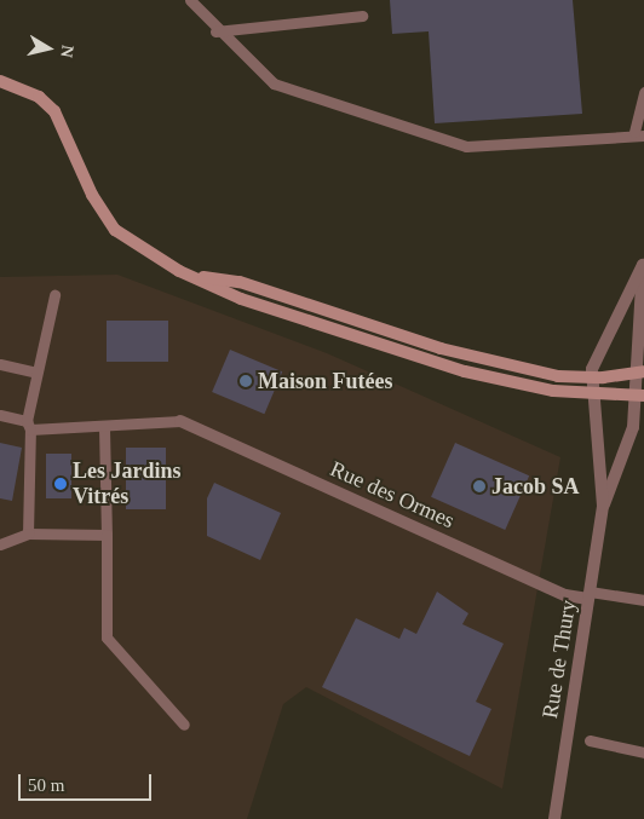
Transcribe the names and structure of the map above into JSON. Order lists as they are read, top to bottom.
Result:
{
  "streets": {
    "street": ["Rue des Ormes", "Rue de Thury"]
  },
  "crossings": [
    ["Rue des Ormes", "Rue de Thury"]
  ],
  "places": ["Maison Futées", "Les Jardins Vitrés", "Jacob SA"],
  "scale_bar": "50 m",
  "north": "right"
}
